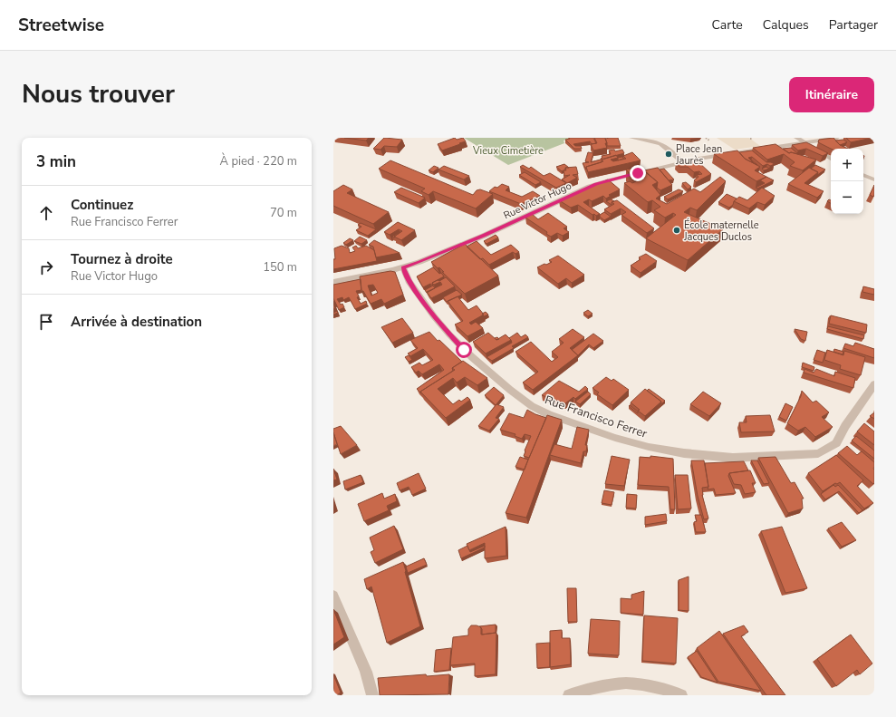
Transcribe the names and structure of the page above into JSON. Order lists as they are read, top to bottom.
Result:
{
  "streets": {
    "street": ["Rue Victor Hugo", "Rue Francisco Ferrer"]
  },
  "crossings": [
    ["Rue Victor Hugo", "Rue Francisco Ferrer"]
  ],
  "parks": ["Vieux Cimetière"],
  "places": ["Place Jean Jaurès", "École maternelle Jacques Duclos"],
  "page": {
    "header": "Streetwise",
    "nav": ["Carte", "Calques", "Partager"],
    "title": "Nous trouver",
    "buttons": "Itinéraire",
    "heading": ["3 min", "À pied · 220 m"],
    "map_buttons": ["+", "−"],
    "list": [
      ["Continuez", "Rue Francisco Ferrer", "70 m"],
      ["Tournez à droite", "Rue Victor Hugo", "150 m"],
      "Arrivée à destination"
    ]
  }
}
